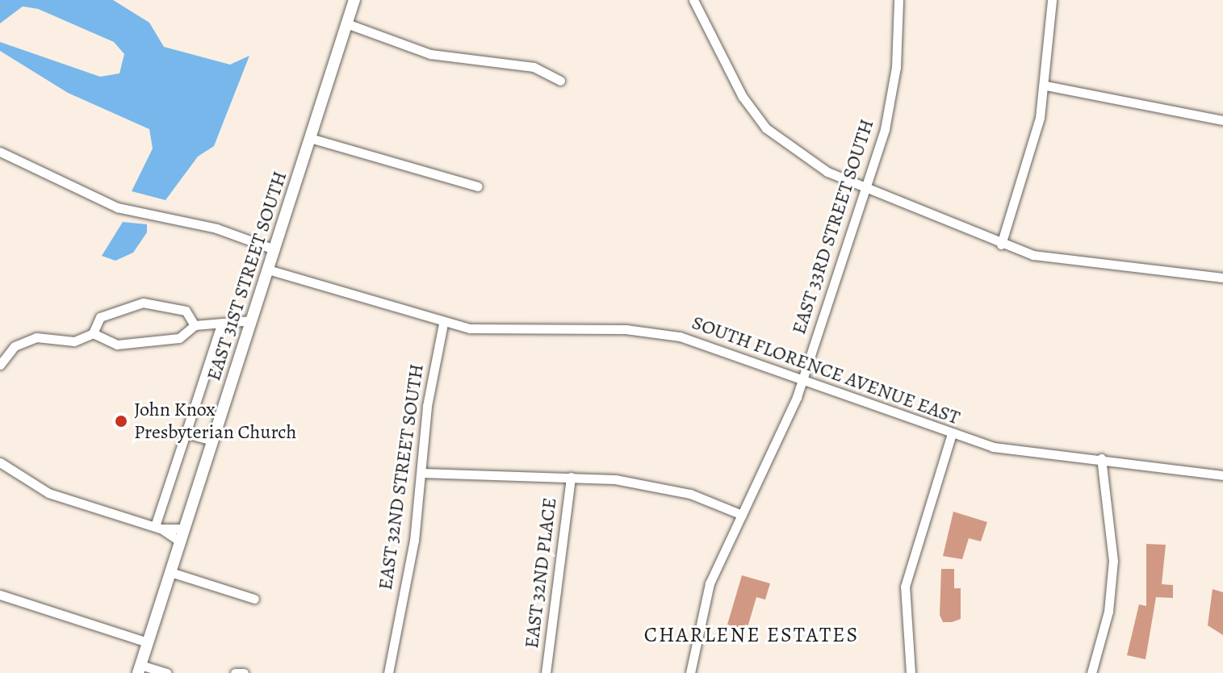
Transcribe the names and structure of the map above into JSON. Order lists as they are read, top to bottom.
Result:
{
  "streets": {
    "main road": ["EAST 31ST STREET SOUTH"],
    "street": [
      "EAST 33RD STREET SOUTH",
      "SOUTH FLORENCE AVENUE EAST",
      "EAST 32ND STREET SOUTH",
      "EAST 32ND PLACE"
    ]
  },
  "crossings": [
    ["EAST 33RD STREET SOUTH", "SOUTH FLORENCE AVENUE EAST"],
    ["EAST 31ST STREET SOUTH", "SOUTH FLORENCE AVENUE EAST"],
    ["SOUTH FLORENCE AVENUE EAST", "EAST 32ND STREET SOUTH"]
  ],
  "districts": ["CHARLENE ESTATES"],
  "places": ["John Knox Presbyterian Church"]
}
